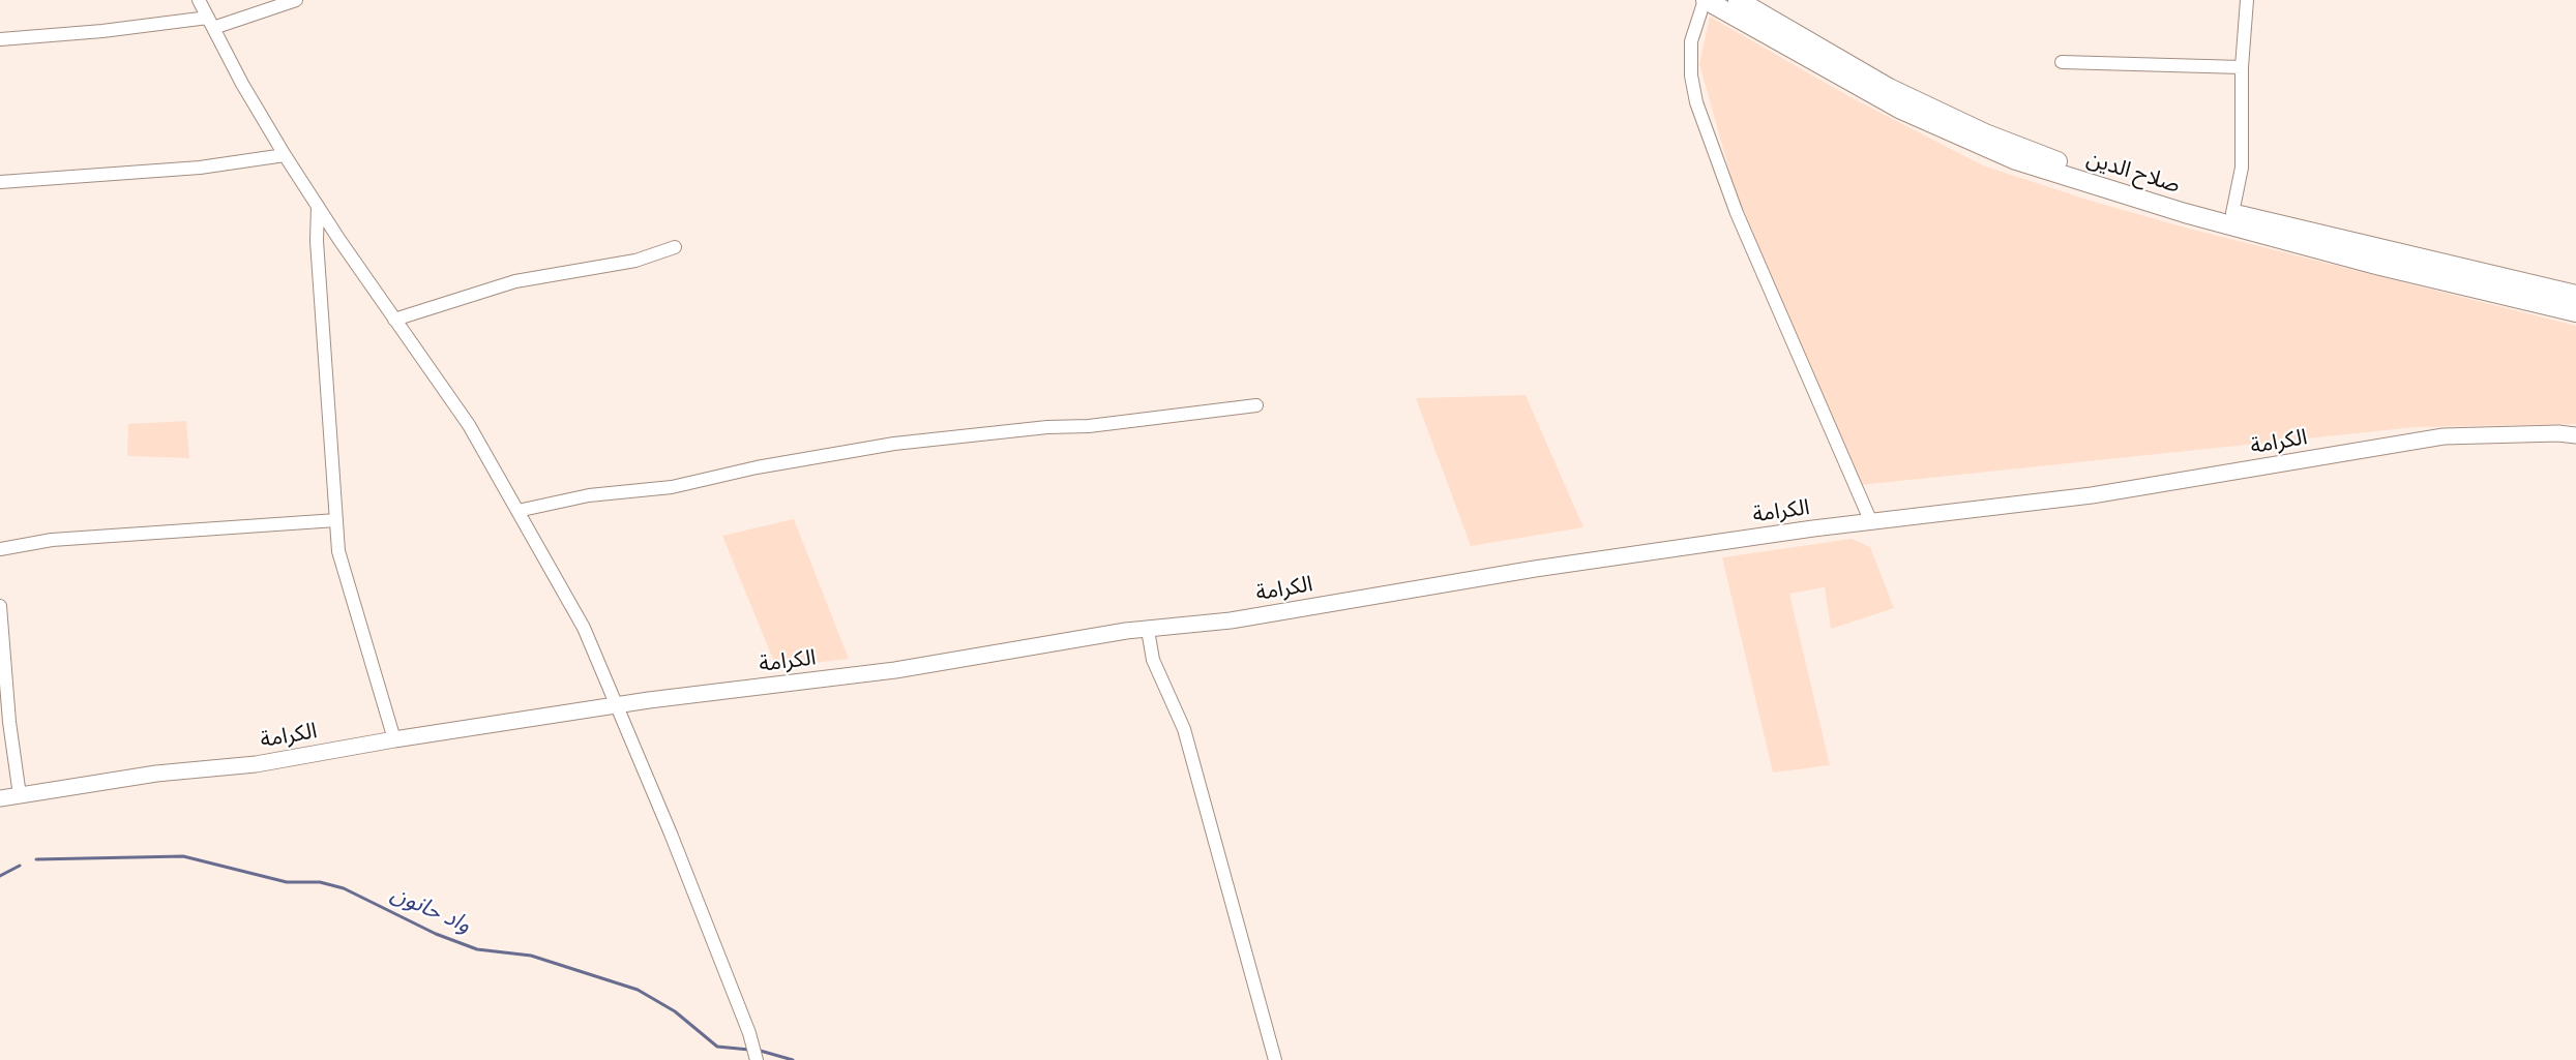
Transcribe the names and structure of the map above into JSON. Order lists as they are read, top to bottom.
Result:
{
  "streets": {
    "highway": ["صلاح الدين"],
    "main road": ["الكرامة"]
  },
  "water": ["واد حانون"]
}
